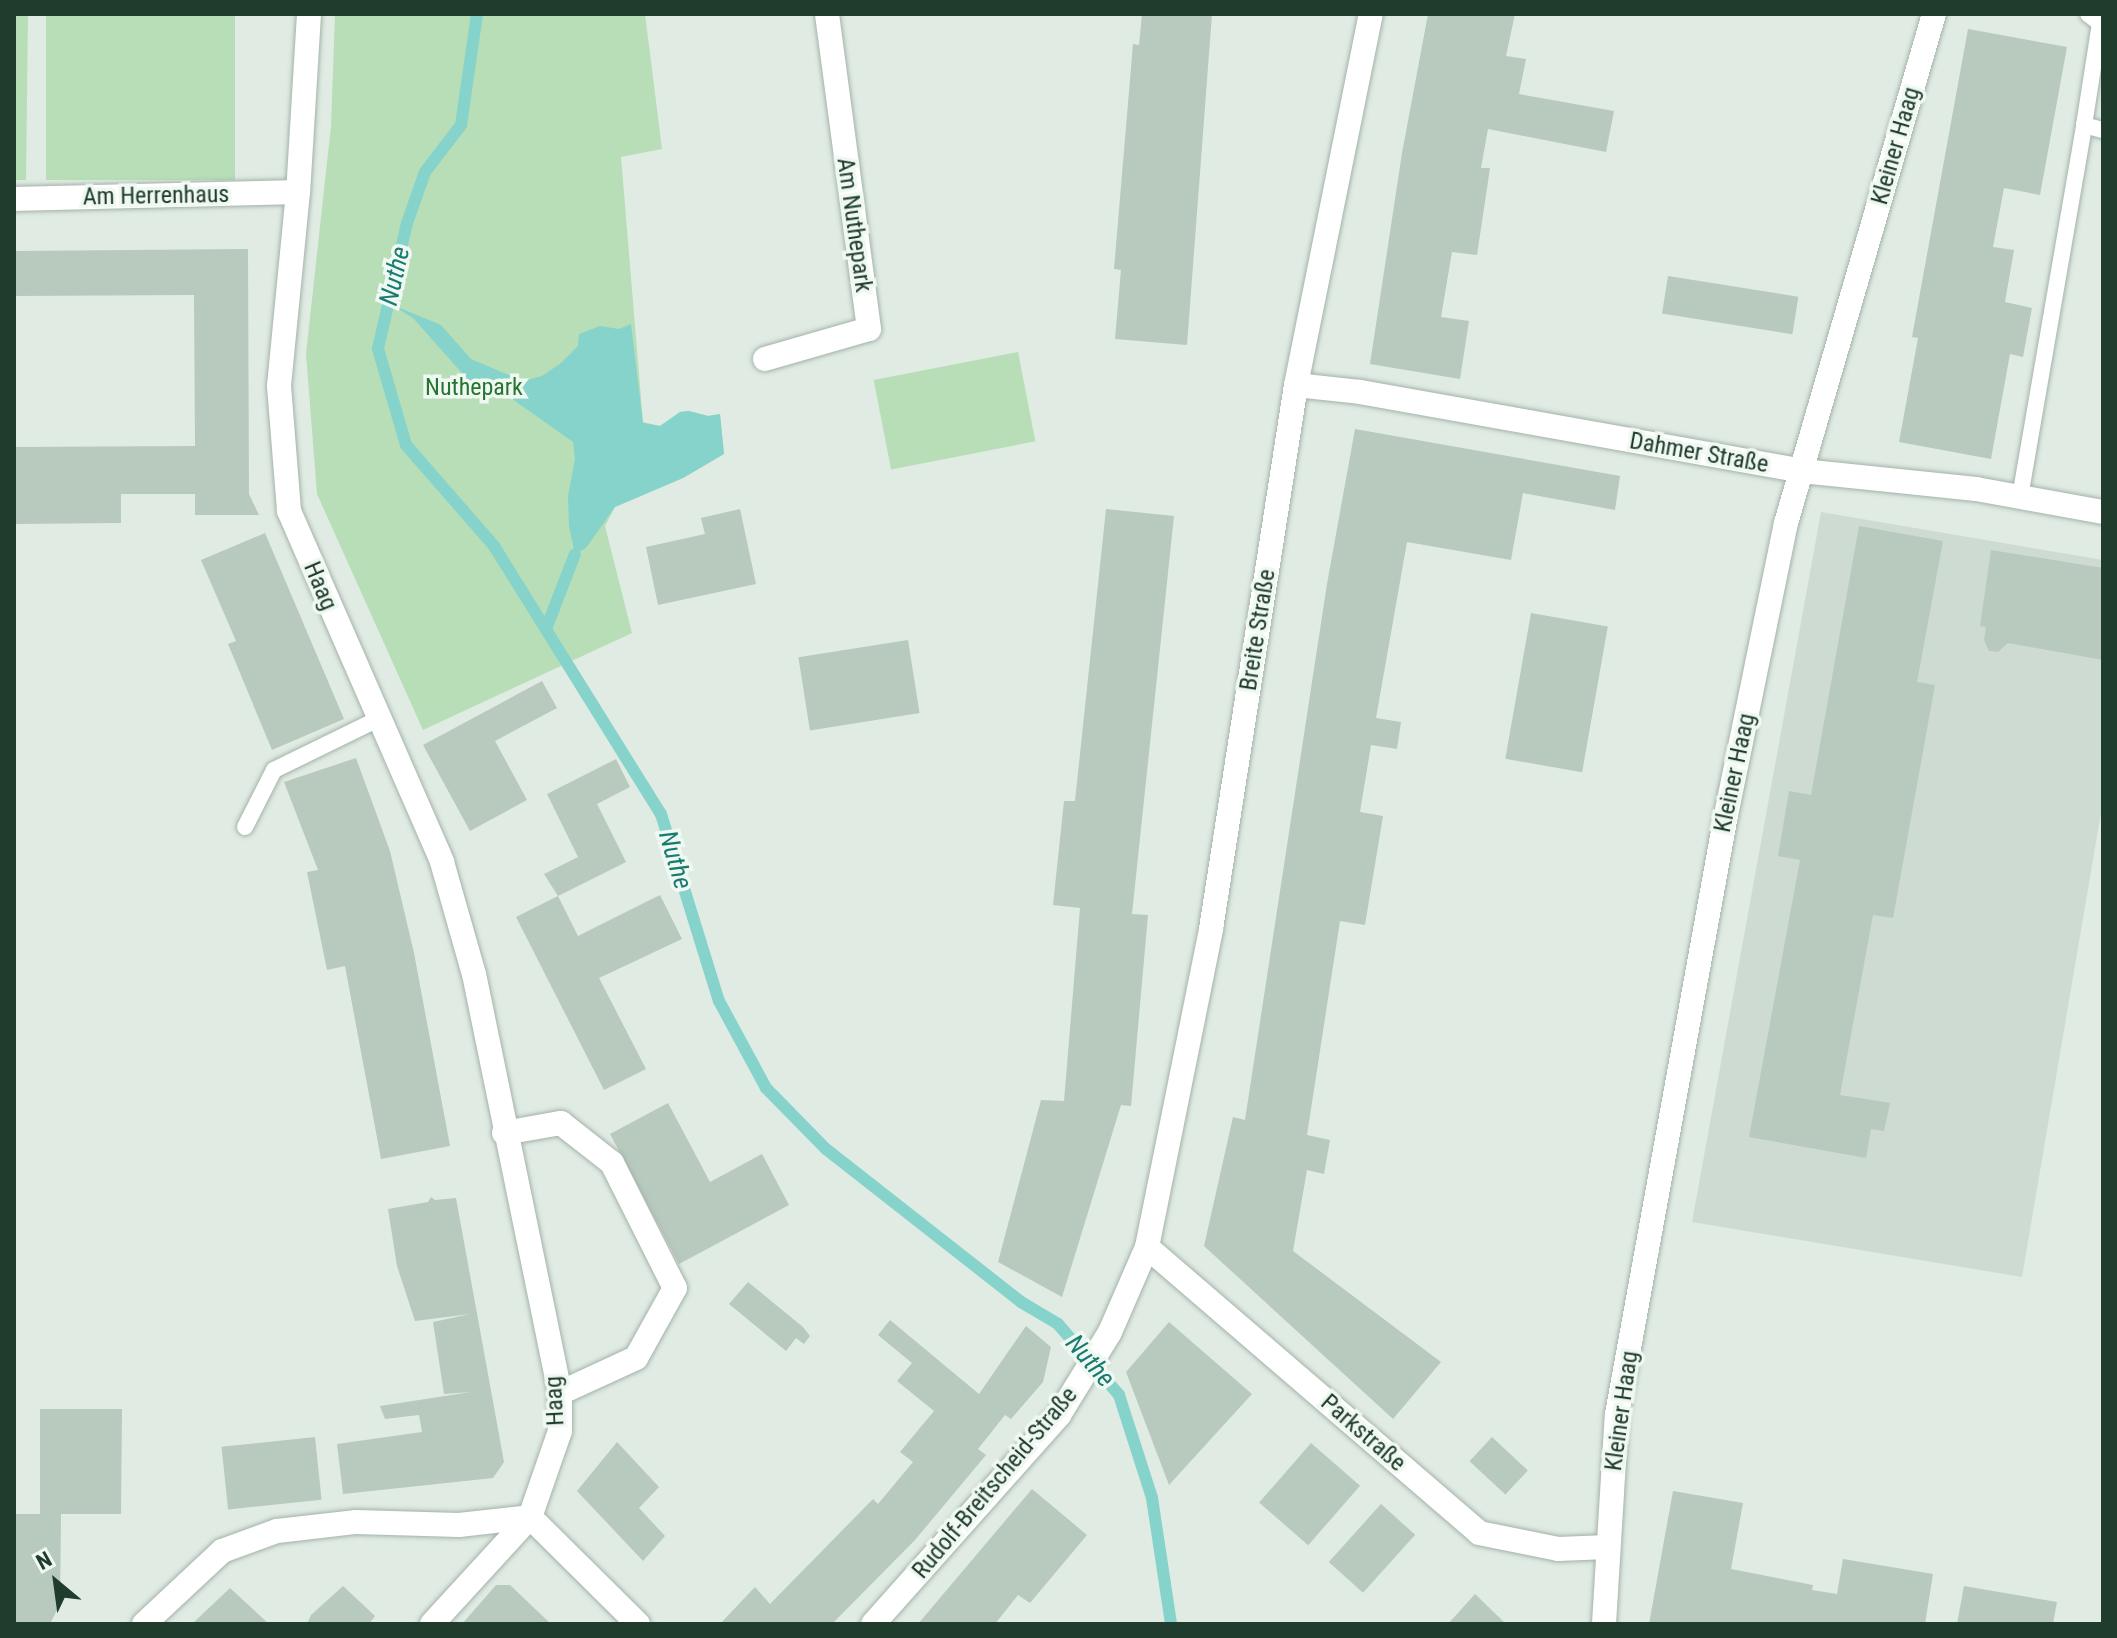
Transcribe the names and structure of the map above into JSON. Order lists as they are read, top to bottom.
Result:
{
  "streets": {
    "street": [
      "Kleiner Haag",
      "Am Herrenhaus",
      "Am Nuthepark",
      "Dahmer Straße",
      "Haag",
      "Breite Straße",
      "Parkstraße",
      "Rudolf-Breitscheid-Straße"
    ]
  },
  "crossings": [
    ["Kleiner Haag", "Dahmer Straße"],
    ["Kleiner Haag", "Parkstraße"],
    ["Am Herrenhaus", "Haag"],
    ["Dahmer Straße", "Breite Straße"],
    ["Breite Straße", "Parkstraße"],
    ["Breite Straße", "Rudolf-Breitscheid-Straße"],
    ["Parkstraße", "Rudolf-Breitscheid-Straße"]
  ],
  "water": ["Nuthe"],
  "parks": ["Nuthepark"],
  "north": "top left"
}
